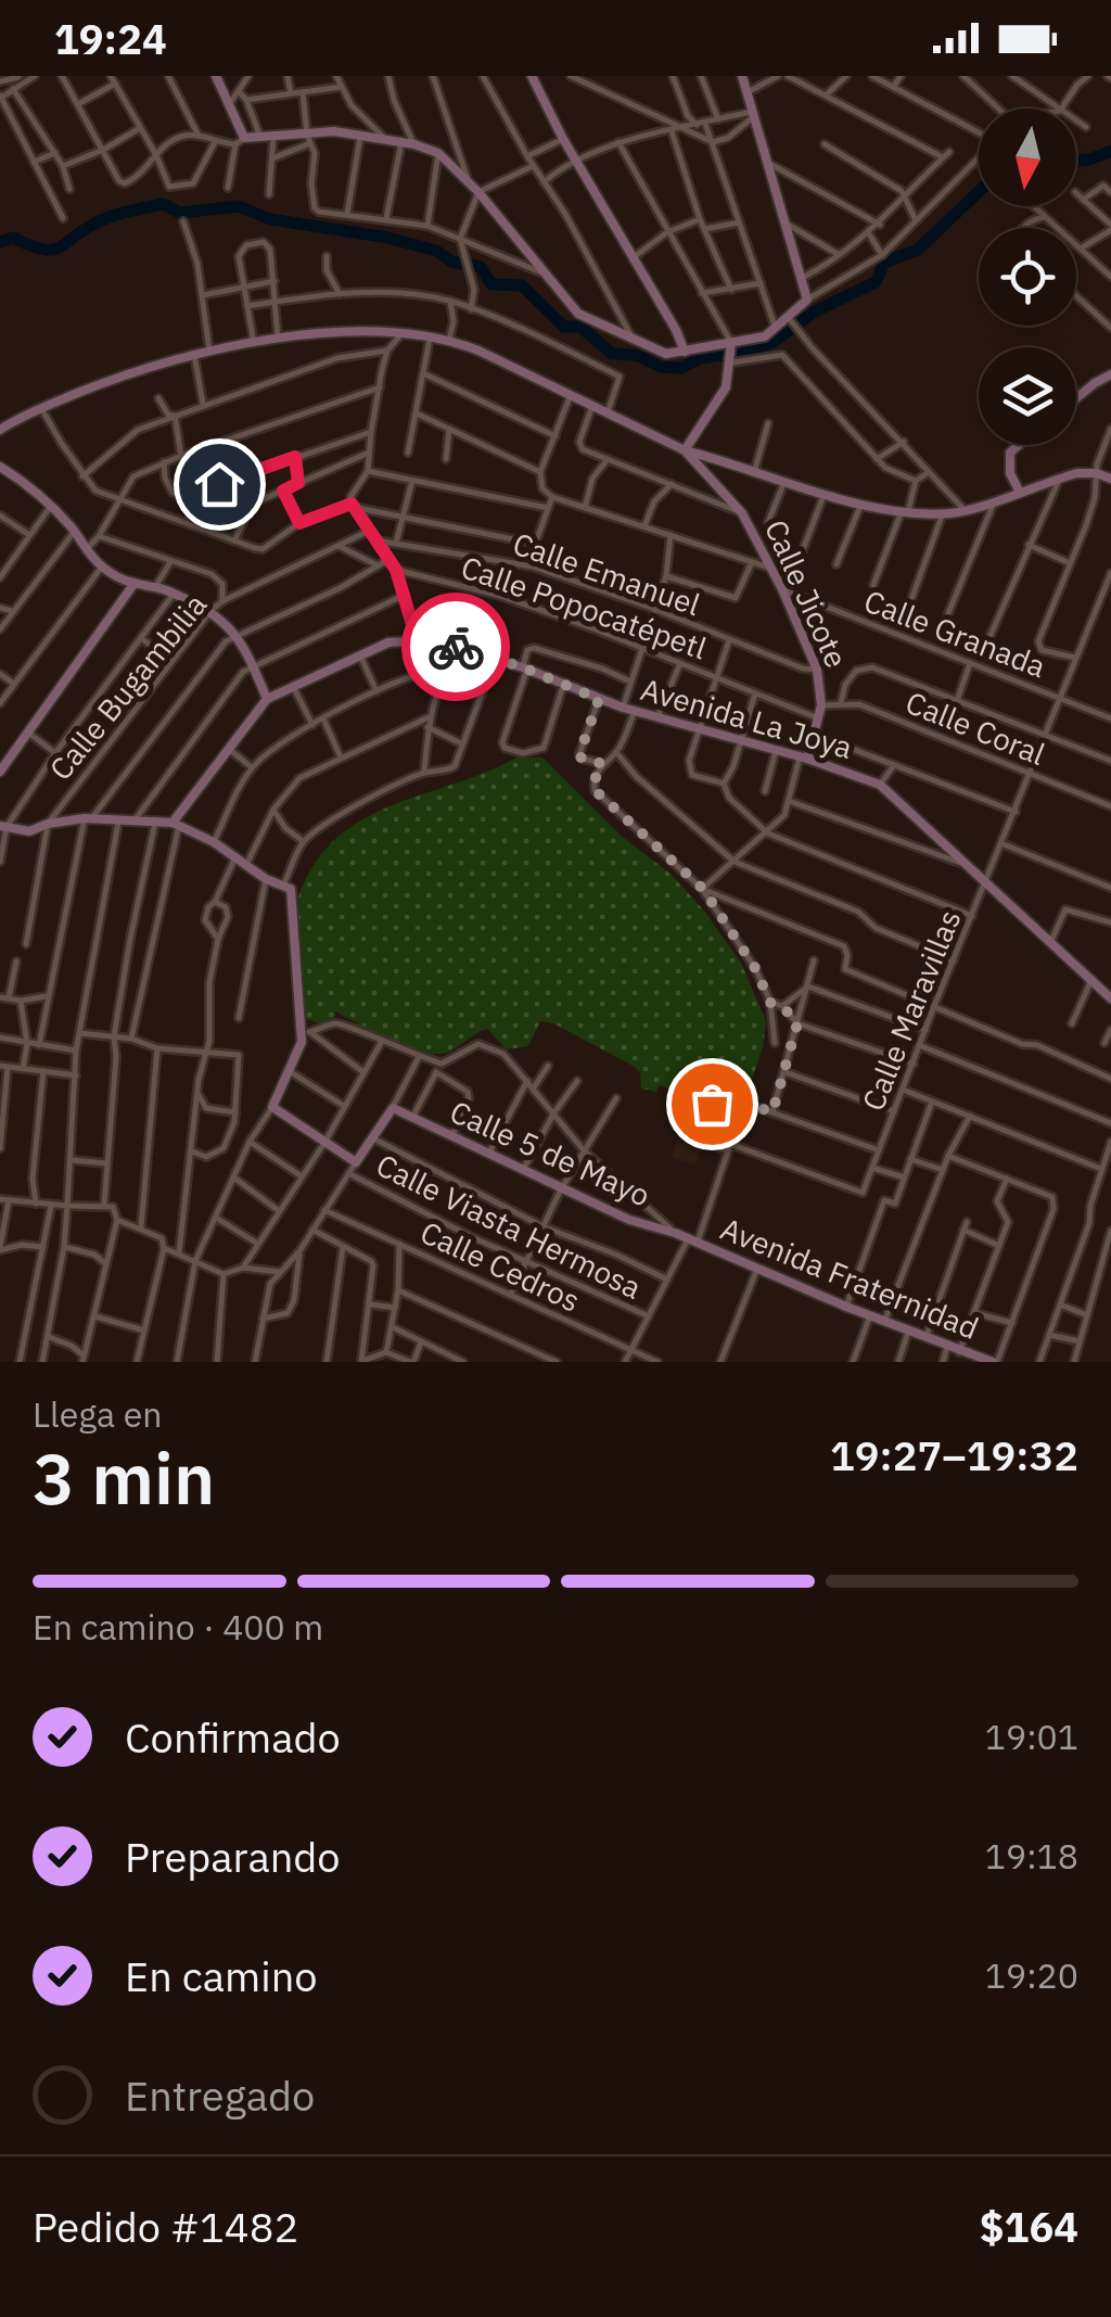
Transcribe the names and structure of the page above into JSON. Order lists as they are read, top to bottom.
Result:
{
  "streets": {
    "main road": [
      "Calle Jicote",
      "Avenida La Joya",
      "Calle 5 de Mayo",
      "Avenida Fraternidad"
    ],
    "street": [
      "Calle Emanuel",
      "Calle Popocatépetl",
      "Calle Granada",
      "Calle Bugambilia",
      "Calle Coral",
      "Calle Maravillas",
      "Calle Viasta Hermosa",
      "Calle Cedros"
    ]
  },
  "crossings": [
    ["Calle Emanuel", "Calle Jicote"],
    ["Calle Jicote", "Calle Popocatépetl"],
    ["Calle Jicote", "Calle Granada"],
    ["Calle Jicote", "Avenida La Joya"],
    ["Calle Jicote", "Calle Coral"],
    ["Calle Granada", "Calle Maravillas"],
    ["Avenida La Joya", "Calle Maravillas"],
    ["Calle Coral", "Calle Maravillas"],
    ["Calle 5 de Mayo", "Avenida Fraternidad"]
  ],
  "north": "bottom",
  "page": {
    "status": "19:24",
    "heading": ["3 min", "Llega en", "19:27–19:32"],
    "panel": ["Pedido #1482", "$164"],
    "bar": "En camino · 400 m",
    "list": [
      ["Confirmado", "19:01"],
      ["Preparando", "19:18"],
      ["En camino", "19:20"],
      "Entregado"
    ]
  }
}
